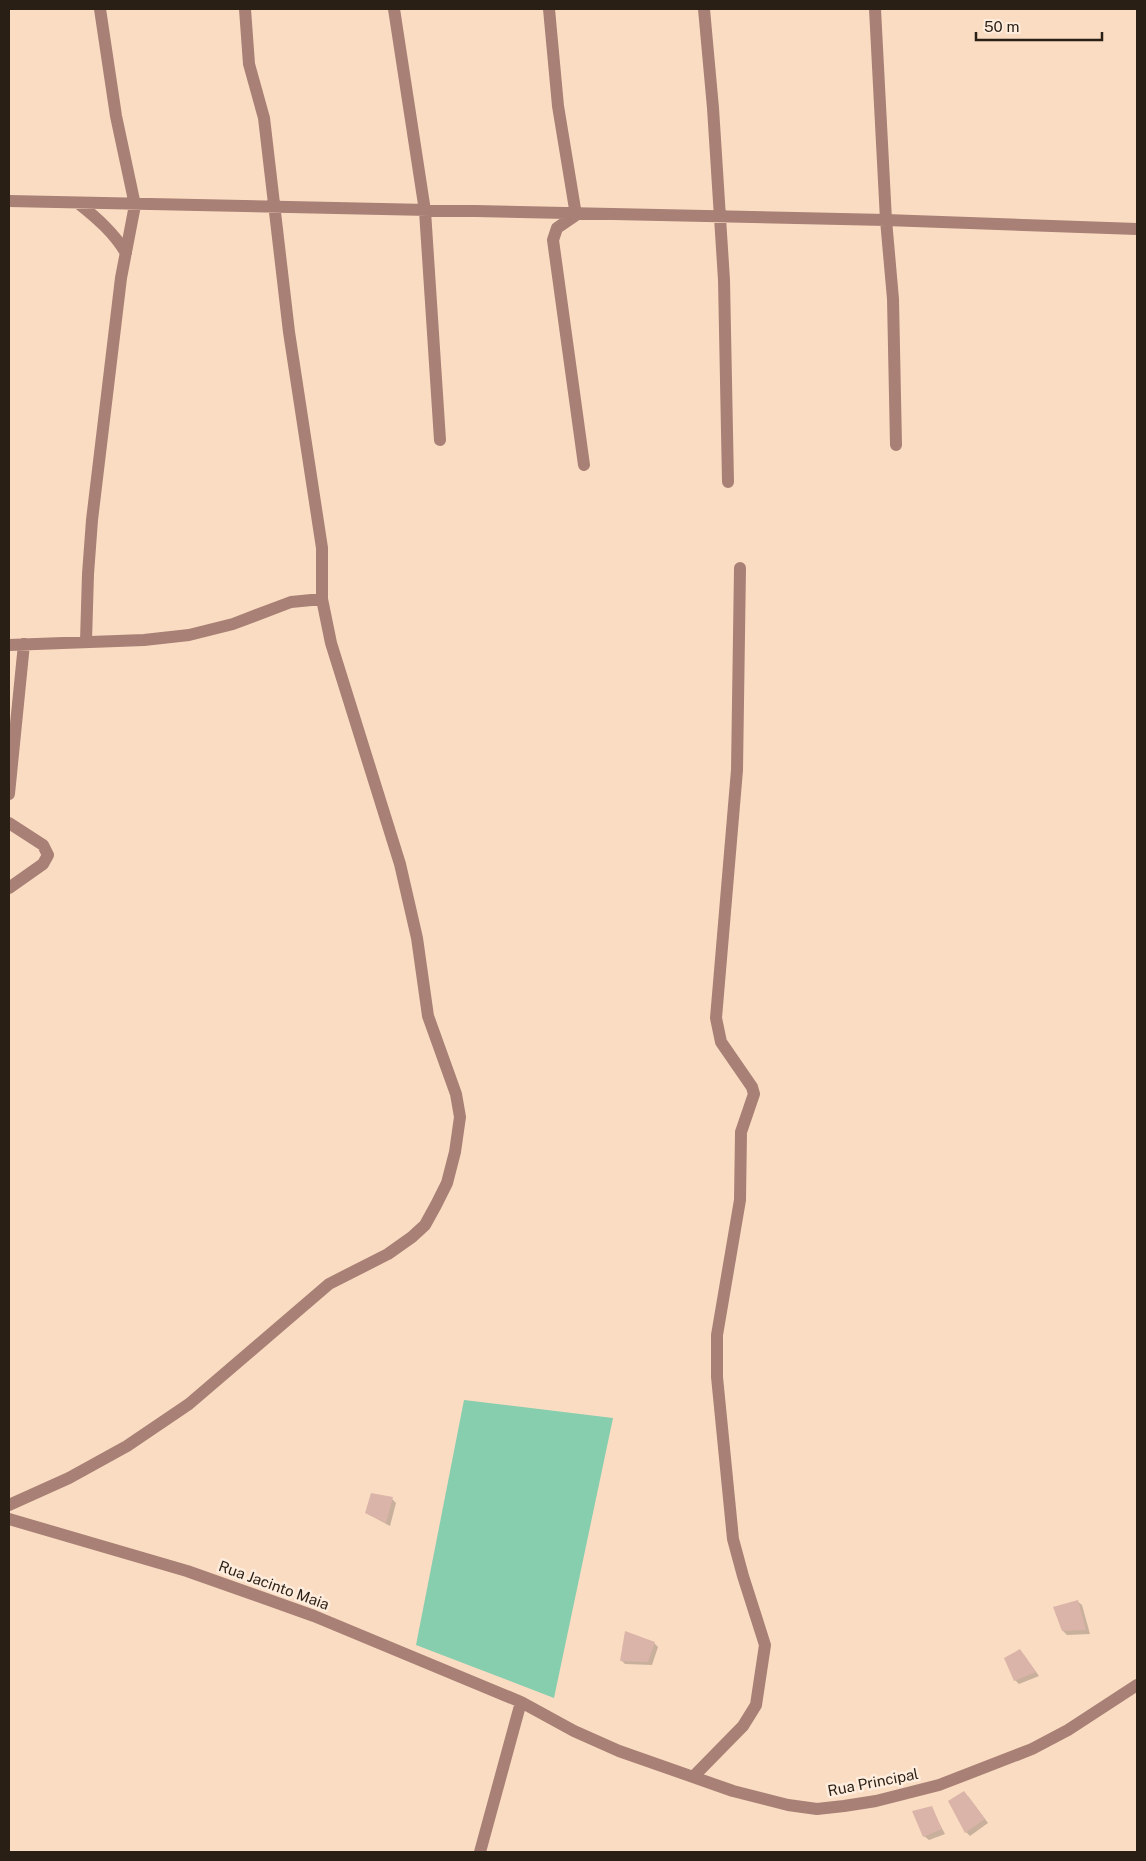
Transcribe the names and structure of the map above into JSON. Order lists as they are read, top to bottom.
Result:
{
  "streets": {
    "street": ["Rua Jacinto Maia", "Rua Principal"]
  },
  "crossings": [
    ["Rua Jacinto Maia", "Rua Principal"]
  ],
  "scale_bar": "50 m"
}
